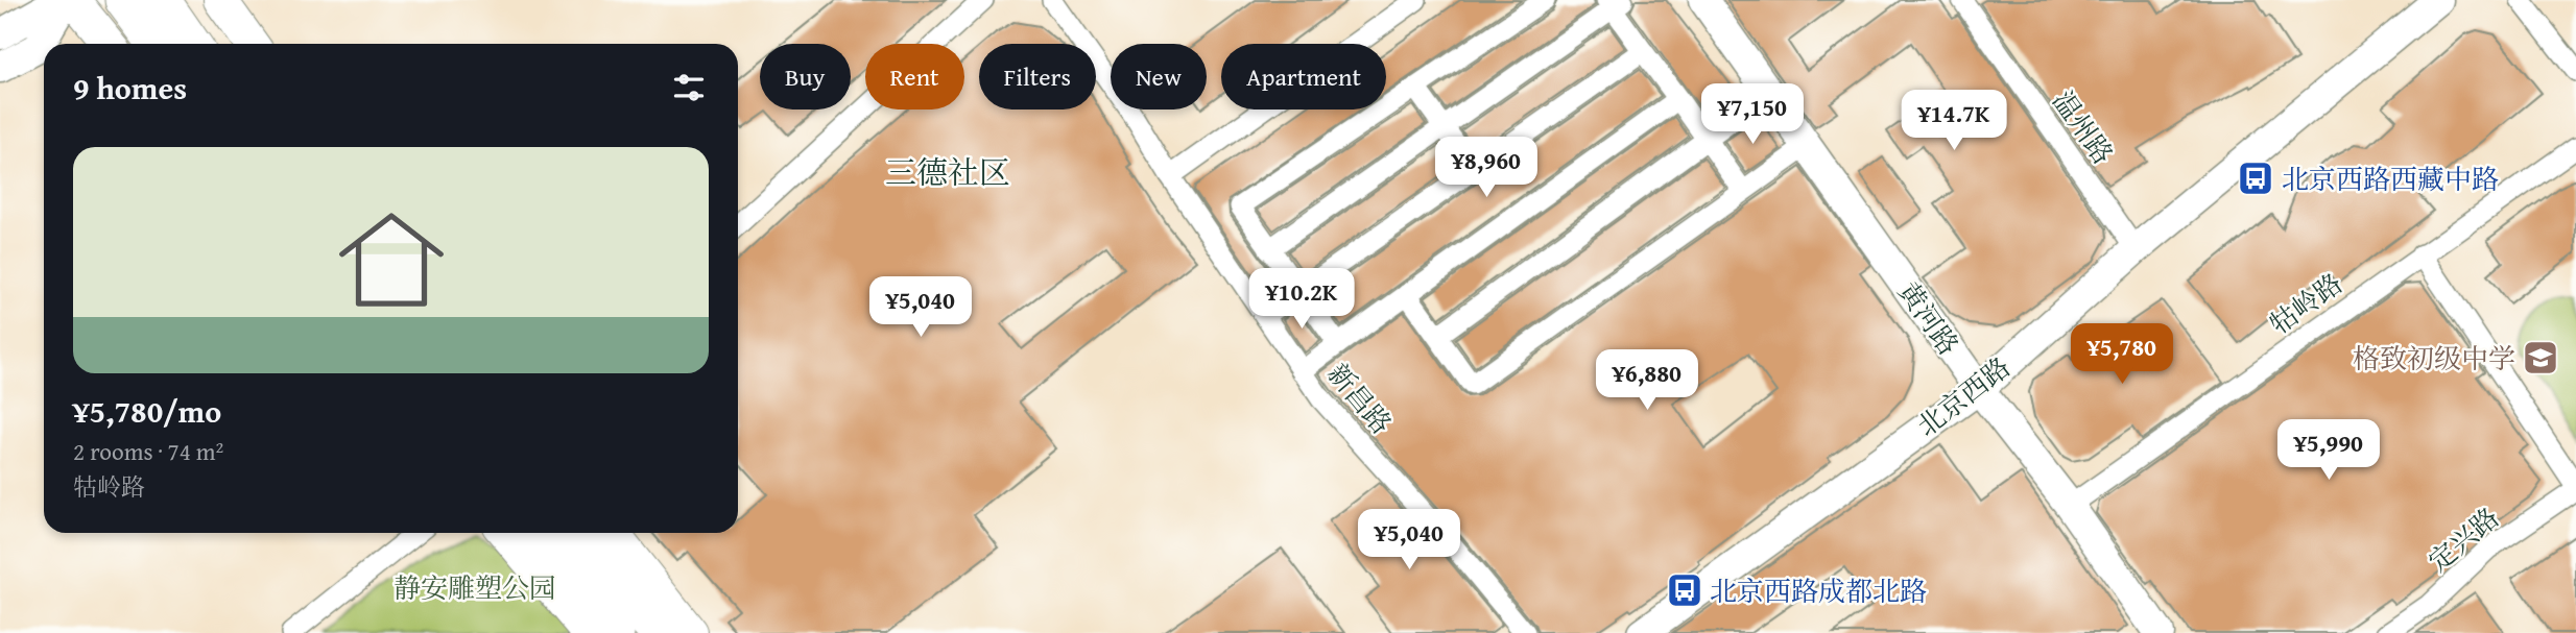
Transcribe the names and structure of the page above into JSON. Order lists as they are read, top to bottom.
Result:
{
  "streets": {
    "main road": ["黄河路", "北京西路"],
    "street": [
      "温州路",
      "牯岭路",
      "新昌路",
      "定兴路"
    ]
  },
  "crossings": [
    ["温州路", "北京西路"],
    ["牯岭路", "黄河路"],
    ["黄河路", "北京西路"]
  ],
  "districts": ["三德社区"],
  "parks": ["静安雕塑公园"],
  "places": {
    "bus stop": ["北京西路西藏中路", "北京西路成都北路"],
    "school or university": ["格致初级中学"]
  },
  "page": {
    "chip": [
      "Buy",
      "Rent",
      "Filters",
      "New",
      "Apartment"
    ],
    "heading": "9 homes",
    "price": [
      "¥7,150",
      "¥14.7K",
      "¥8,960",
      "¥10.2K",
      "¥5,040",
      "¥5,780",
      "¥6,880",
      "¥5,990",
      "¥5,040"
    ],
    "list": [
      {
        "name": "¥5,780/mo",
        "note": "2 rooms · 74 m² · 牯岭路"
      }
    ]
  }
}
